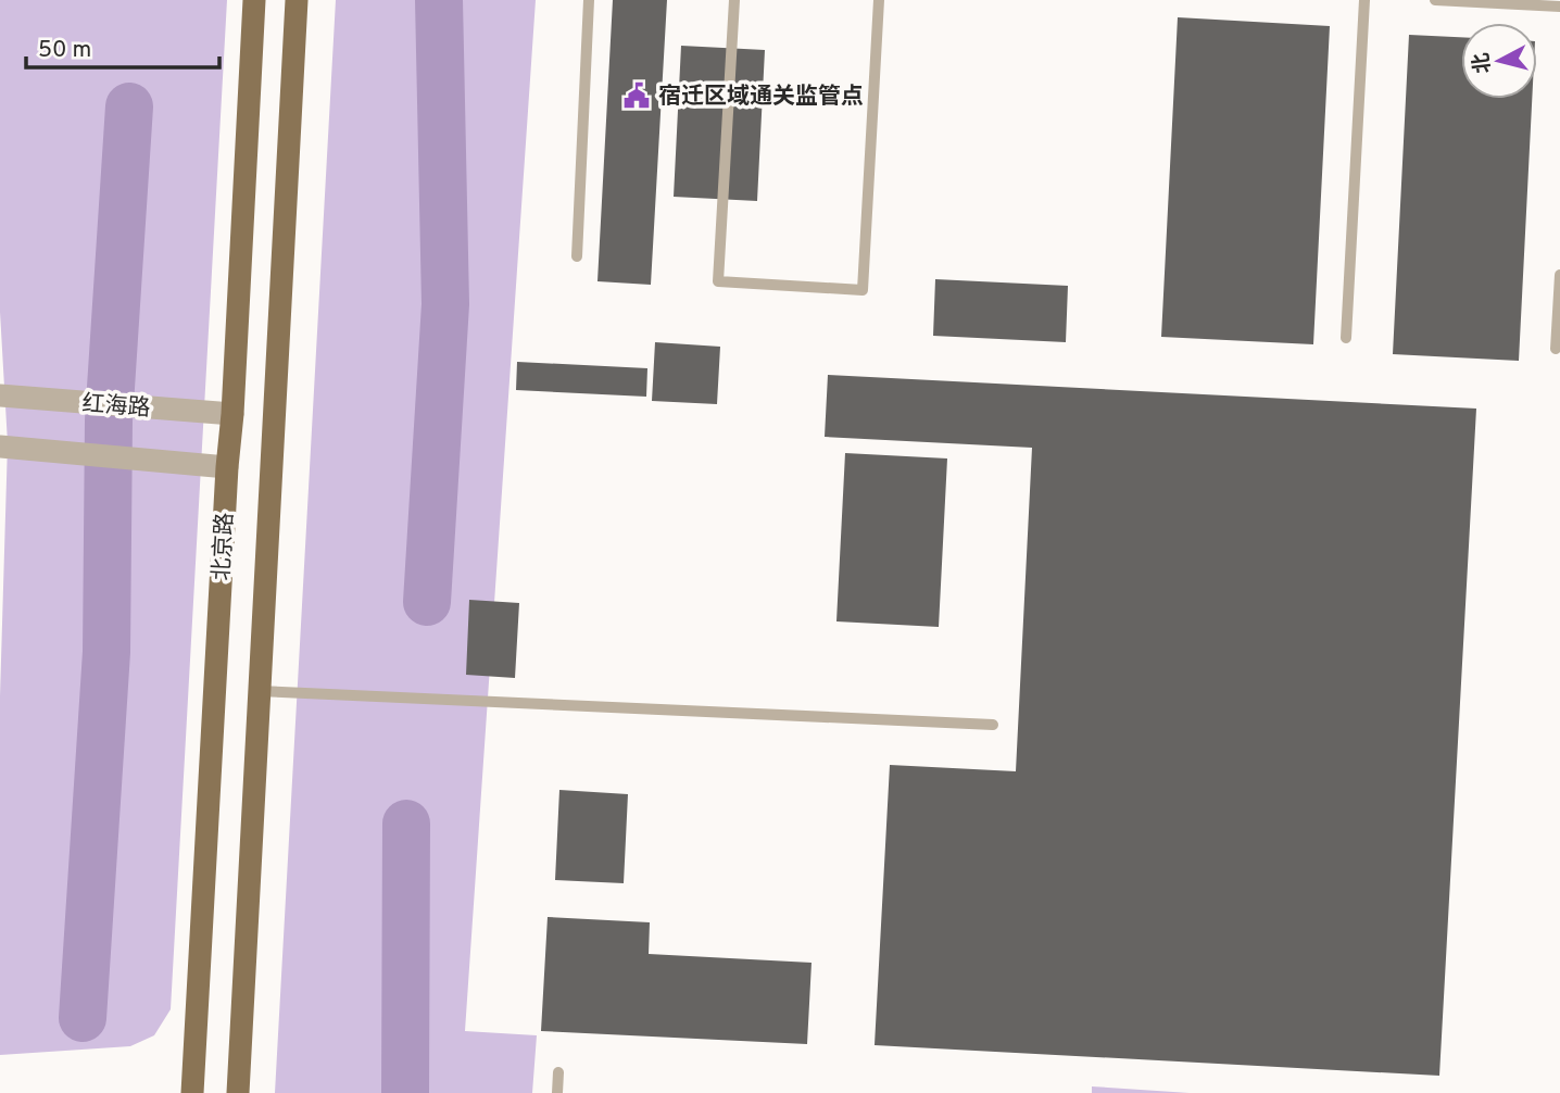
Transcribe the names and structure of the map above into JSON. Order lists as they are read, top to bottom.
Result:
{
  "streets": {
    "main road": ["北京路"],
    "street": ["红海路"]
  },
  "crossings": [
    ["红海路", "北京路"]
  ],
  "places": {
    "public building": ["宿迁区域通关监管点"]
  },
  "scale_bar": "50 m",
  "north": "left"
}
